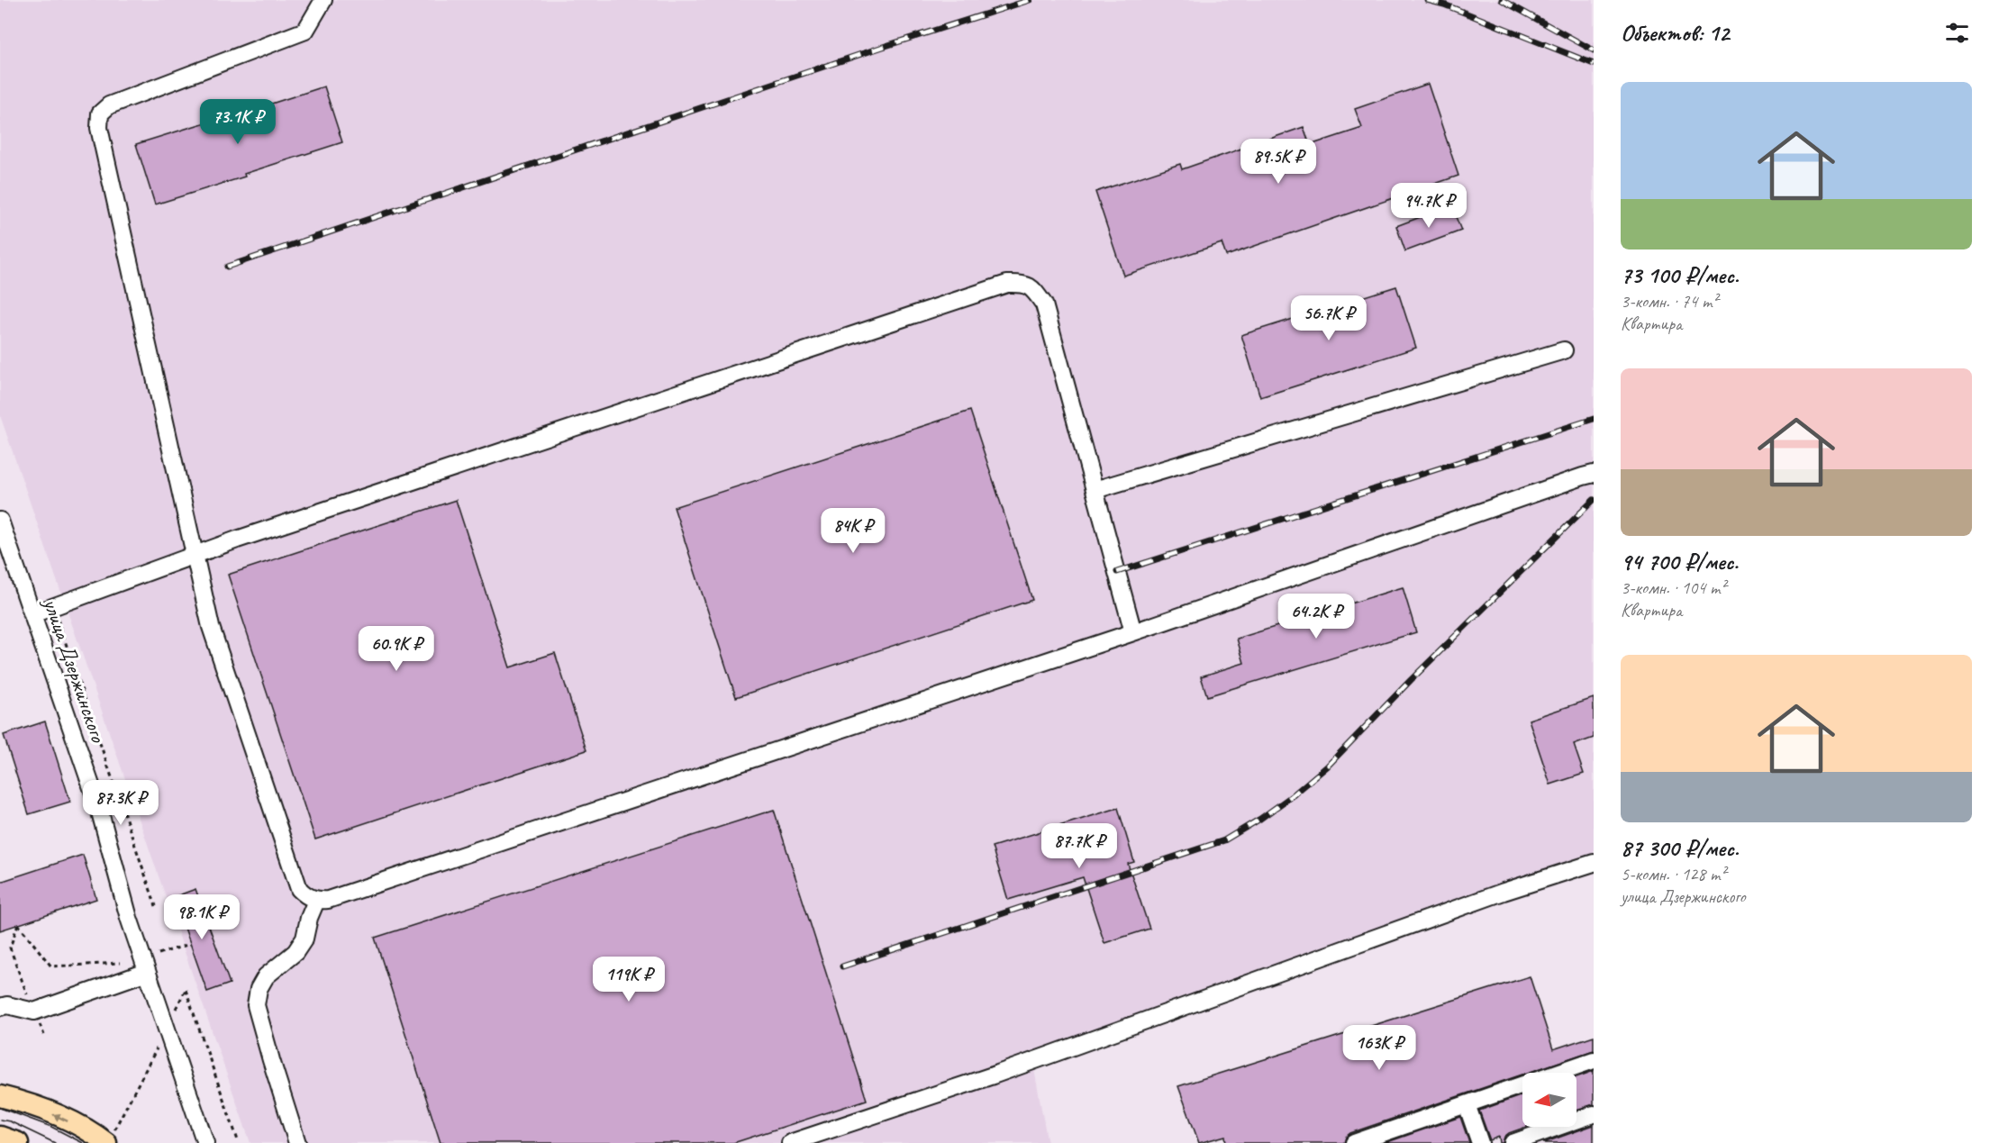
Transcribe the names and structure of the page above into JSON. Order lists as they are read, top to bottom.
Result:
{
  "streets": {
    "street": ["улица Дзержинского"]
  },
  "north": "left",
  "page": {
    "heading": "Объектов: 12",
    "list": [
      {
        "name": "73 100 ₽/мес.",
        "note": "3-комн. · 74 m² · Квартира"
      },
      {
        "name": "94 700 ₽/мес.",
        "note": "3-комн. · 104 m² · Квартира"
      },
      {
        "name": "87 300 ₽/мес.",
        "note": "5-комн. · 128 m² · улица Дзержинского"
      }
    ],
    "price": [
      "73.1K ₽",
      "89.5K ₽",
      "94.7K ₽",
      "56.7K ₽",
      "84K ₽",
      "64.2K ₽",
      "60.9K ₽",
      "87.3K ₽",
      "87.7K ₽",
      "98.1K ₽",
      "119K ₽",
      "163K ₽"
    ]
  }
}
